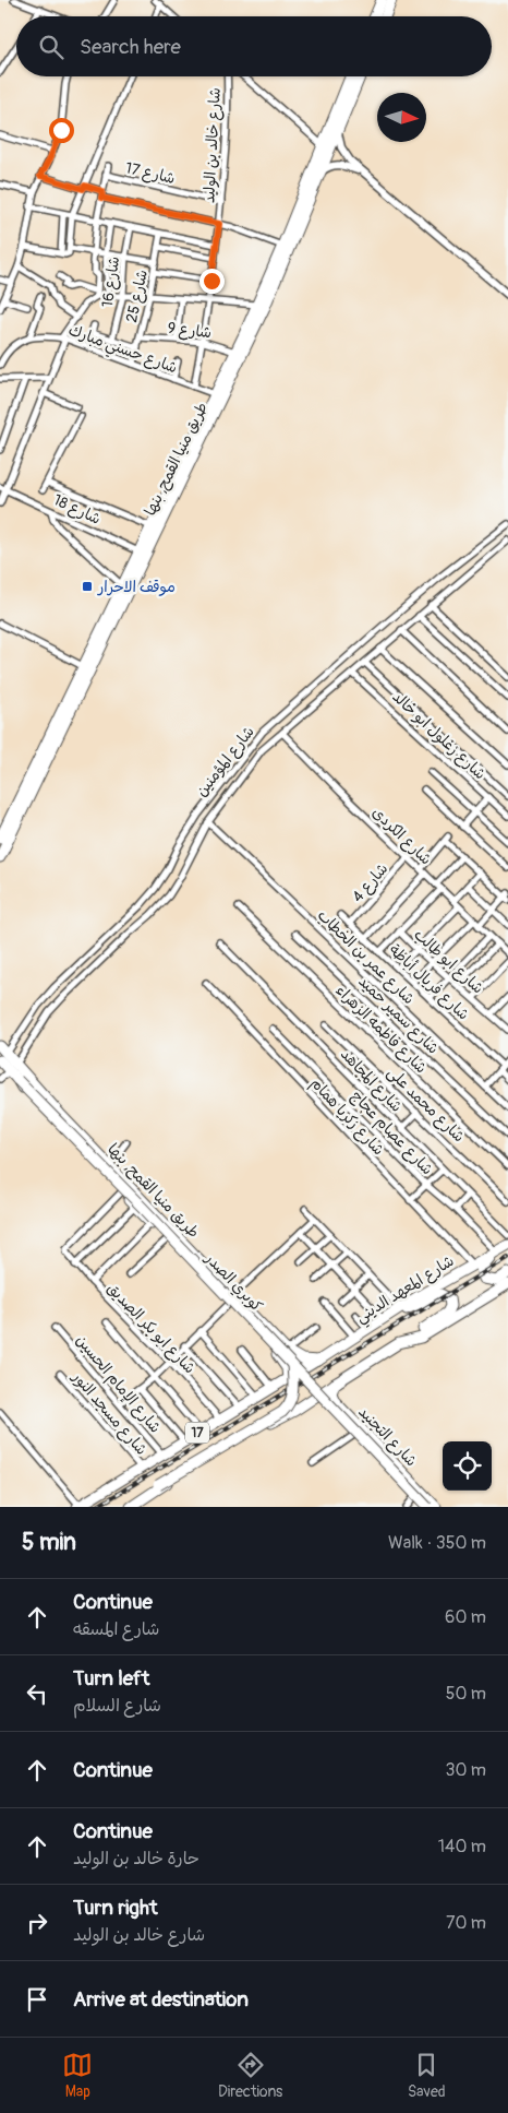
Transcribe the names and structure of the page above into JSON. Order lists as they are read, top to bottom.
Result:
{
  "streets": {
    "main road": [
      "طريق منيا القمح, بنها",
      "كوبري الصدر",
      "شارع المعهد الديني",
      "17",
      "شارع التجنيد"
    ],
    "street": [
      "شارع خالد بن الوليد",
      "شارع 17",
      "شارع 16",
      "شارع 25",
      "شارع 9",
      "شارع حسني مبارك",
      "شارع 18",
      "شارع زغلول ابو خالد",
      "شارع المؤمنين",
      "شارع الكردى",
      "شارع 4",
      "شارع عمر بن الخطاب",
      "شارع ابو طالب",
      "شارع فريال أباظة",
      "شارع سمير حميد",
      "شارع فاطمه الزهراء",
      "شارع المجاهد",
      "شارع محمد على",
      "شارع زكريا همام",
      "شارع عصام عجاج",
      "شارع ابو بكر الصديق",
      "شارع الإمام الحسين",
      "شارع مسجد النور"
    ]
  },
  "crossings": [
    ["شارع خالد بن الوليد", "شارع 17"],
    ["شارع خالد بن الوليد", "شارع 9"],
    ["شارع خالد بن الوليد", "شارع حسني مبارك"],
    ["شارع 25", "شارع 9"],
    ["شارع 25", "شارع حسني مبارك"],
    ["شارع 9", "طريق منيا القمح, بنها"],
    ["شارع حسني مبارك", "طريق منيا القمح, بنها"],
    ["طريق منيا القمح, بنها", "شارع 18"],
    ["طريق منيا القمح, بنها", "شارع المؤمنين"],
    ["طريق منيا القمح, بنها", "كوبري الصدر"],
    ["طريق منيا القمح, بنها", "شارع المعهد الديني"],
    ["طريق منيا القمح, بنها", "شارع ابو بكر الصديق"],
    ["طريق منيا القمح, بنها", "17"],
    ["شارع زغلول ابو خالد", "شارع المؤمنين"],
    ["شارع المؤمنين", "شارع الكردى"],
    ["شارع المؤمنين", "شارع عمر بن الخطاب"],
    ["شارع الكردى", "شارع 4"],
    ["شارع 4", "شارع فريال أباظة"],
    ["شارع زكريا همام", "شارع المعهد الديني"],
    ["شارع عصام عجاج", "شارع المعهد الديني"],
    ["كوبري الصدر", "شارع التجنيد"],
    ["شارع المعهد الديني", "17"],
    ["شارع ابو بكر الصديق", "17"],
    ["شارع الإمام الحسين", "17"],
    ["شارع مسجد النور", "17"]
  ],
  "places": {
    "transit": ["موقف الاحرار"]
  },
  "north": "right",
  "page": {
    "search": "Search here",
    "heading": ["5 min", "Walk · 350 m"],
    "list": [
      ["Continue", "شارع المسقه", "60 m"],
      ["Turn left", "شارع السلام", "50 m"],
      ["Continue", "30 m"],
      ["Continue", "حارة خالد بن الوليد", "140 m"],
      ["Turn right", "شارع خالد بن الوليد", "70 m"],
      "Arrive at destination"
    ],
    "nav": ["Map", "Directions", "Saved"]
  }
}
